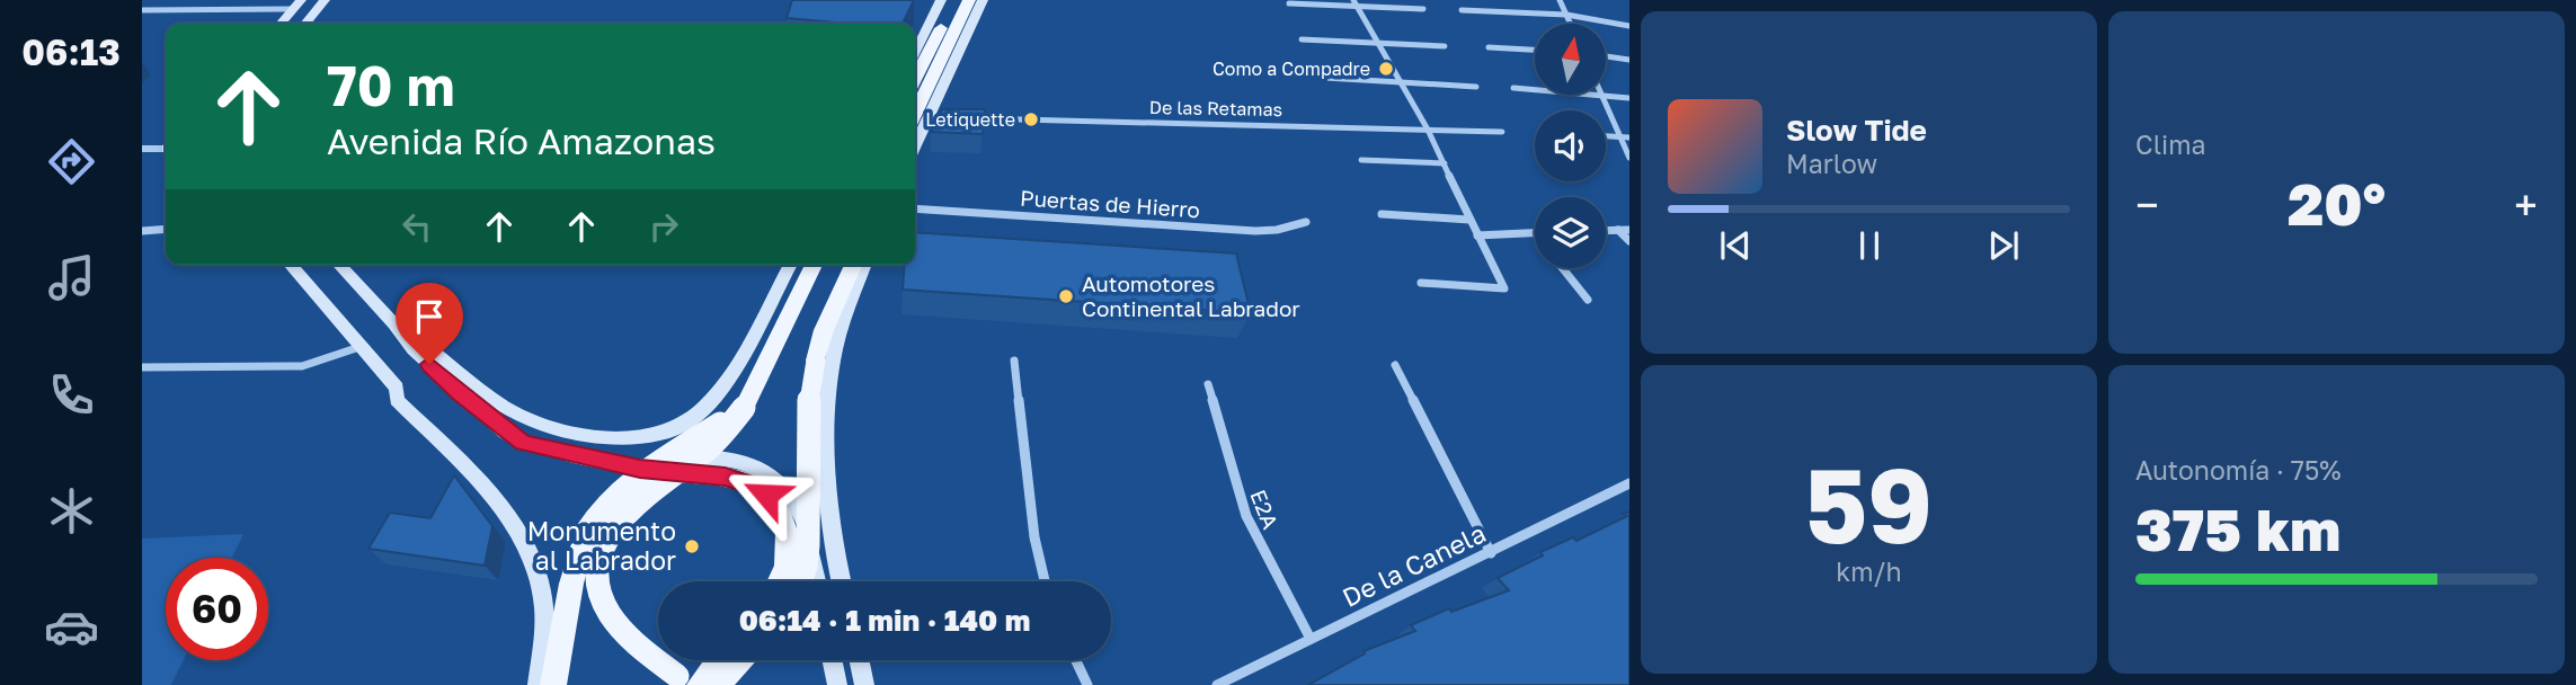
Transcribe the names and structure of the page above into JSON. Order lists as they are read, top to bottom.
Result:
{
  "streets": {
    "street": [
      "De las Retamas",
      "Puertas de Hierro",
      "E2A",
      "De la Canela"
    ]
  },
  "crossings": [
    ["E2A", "De la Canela"]
  ],
  "places": [
    "Como a Compadre",
    "Letiquette",
    "Automotores Continental Labrador",
    "Monumento al Labrador"
  ],
  "north": "top",
  "page": {
    "tabs": "06:13",
    "tile": [
      "Clima",
      ["59", "km/h"],
      ["Autonomía · 75%", "375 km"]
    ],
    "turn": ["70 m", "Avenida Río Amazonas"],
    "song": ["Slow Tide", "Marlow"],
    "heat": ["−", "20°", "+"],
    "limit": "60",
    "trip": "06:14 · 1 min · 140 m"
  }
}
